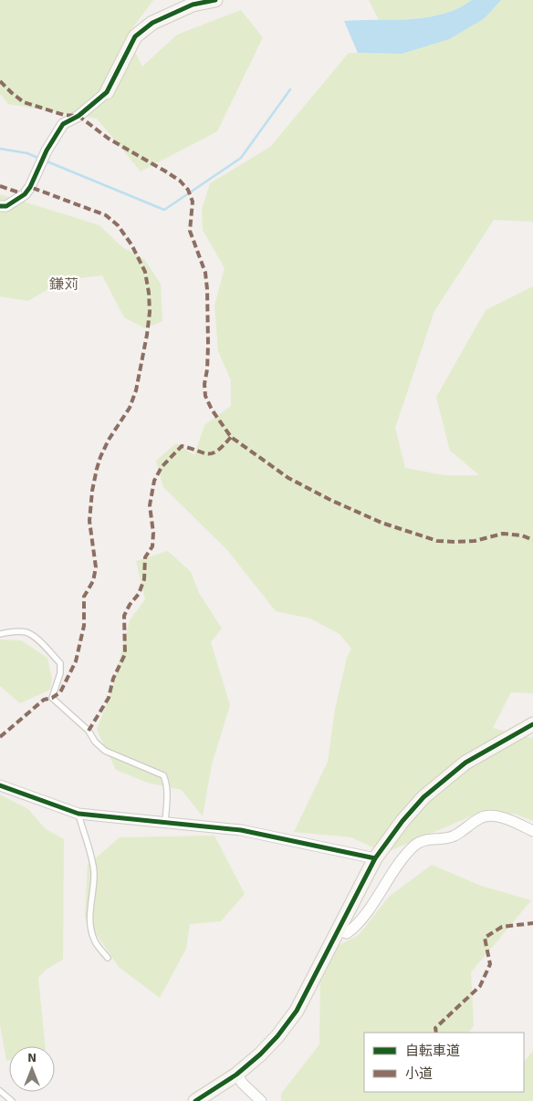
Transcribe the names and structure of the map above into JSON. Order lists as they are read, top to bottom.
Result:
{
  "districts": ["鎌苅"],
  "legend": ["自転車道", "小道"],
  "north": "top"
}
